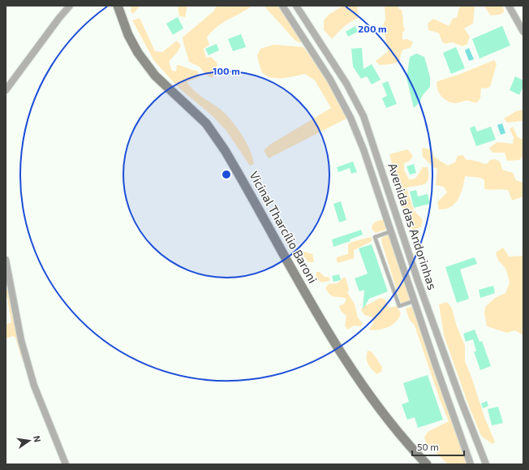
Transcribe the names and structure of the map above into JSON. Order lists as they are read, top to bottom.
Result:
{
  "streets": {
    "main road": ["Vicinal Tharcílio Baroni"],
    "street": ["Avenida das Andorinhas"]
  },
  "scale_bar": "50 m",
  "north": "right",
  "rings": ["200 m", "100 m"]
}
